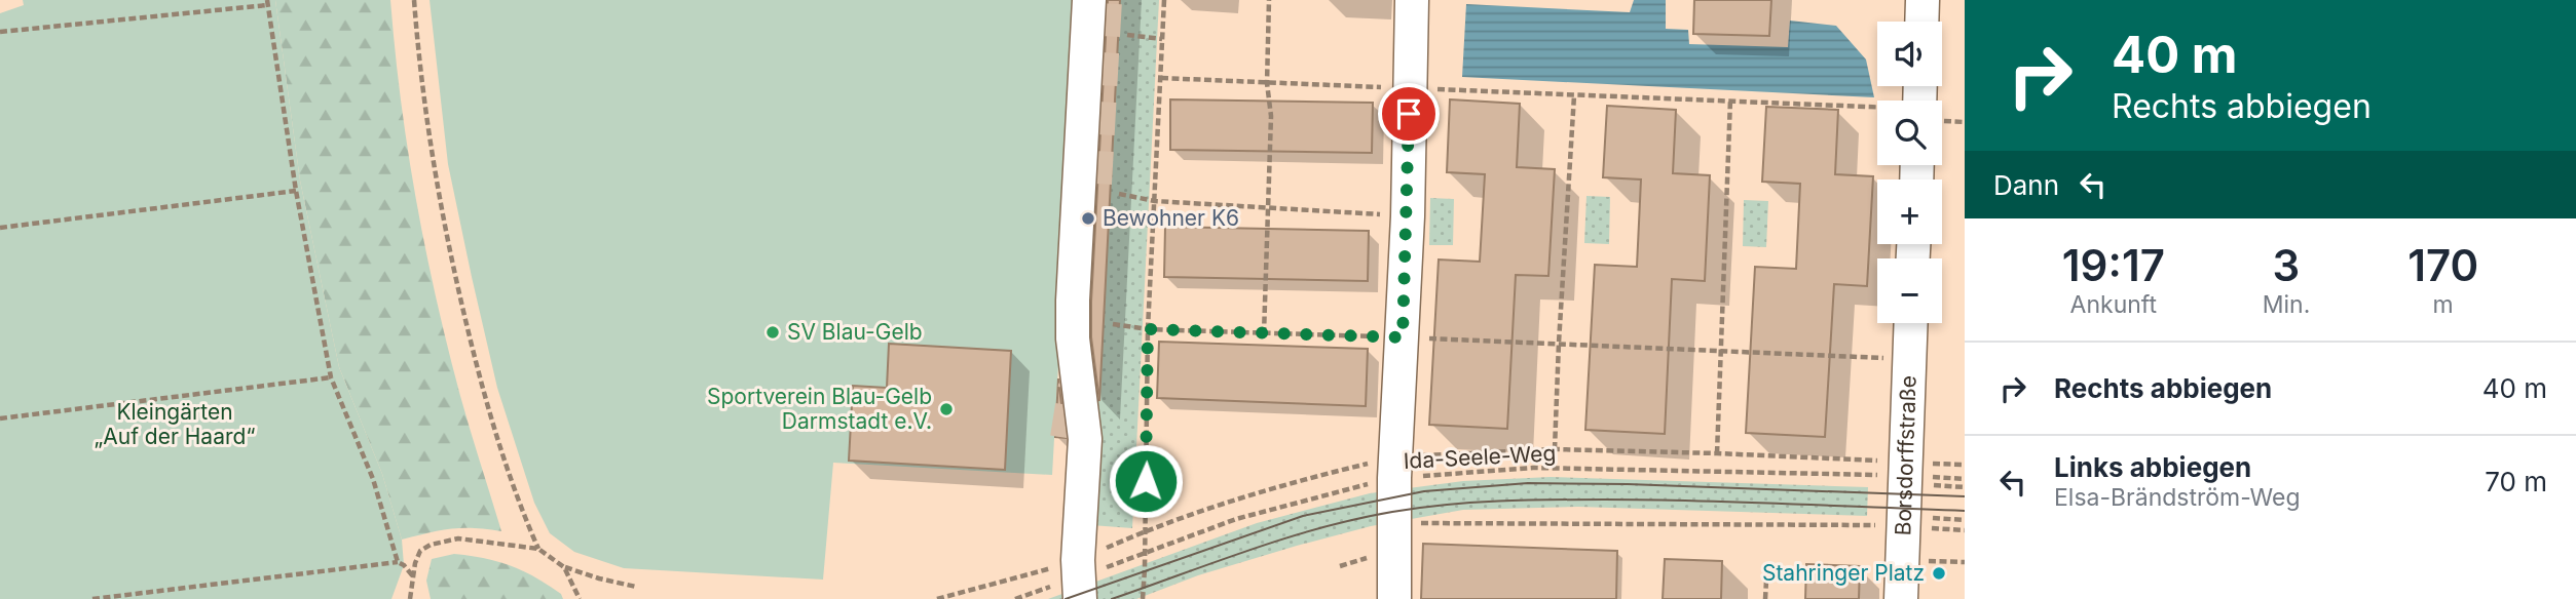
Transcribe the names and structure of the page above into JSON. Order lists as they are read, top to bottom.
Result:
{
  "streets": {
    "street": ["Borsdorffstraße"],
    "path": ["Ida-Seele-Weg"]
  },
  "crossings": [
    ["Borsdorffstraße", "Ida-Seele-Weg"]
  ],
  "parks": ["Kleingärten „Auf der Haard“"],
  "places": [
    "Bewohner K6",
    "SV Blau-Gelb",
    "Sportverein Blau-Gelb Darmstadt e.V.",
    "Stahringer Platz"
  ],
  "page": {
    "turn": ["40 m", "Rechts abbiegen"],
    "map_buttons": ["+", "−"],
    "then": "Dann",
    "eta": [
      "19:17",
      "Ankunft",
      "3",
      "Min.",
      "170",
      "m"
    ],
    "list": [
      {
        "name": "Rechts abbiegen",
        "value": "40 m"
      },
      {
        "name": "Links abbiegen",
        "note": "Elsa-Brändström-Weg",
        "value": "70 m"
      }
    ]
  }
}
